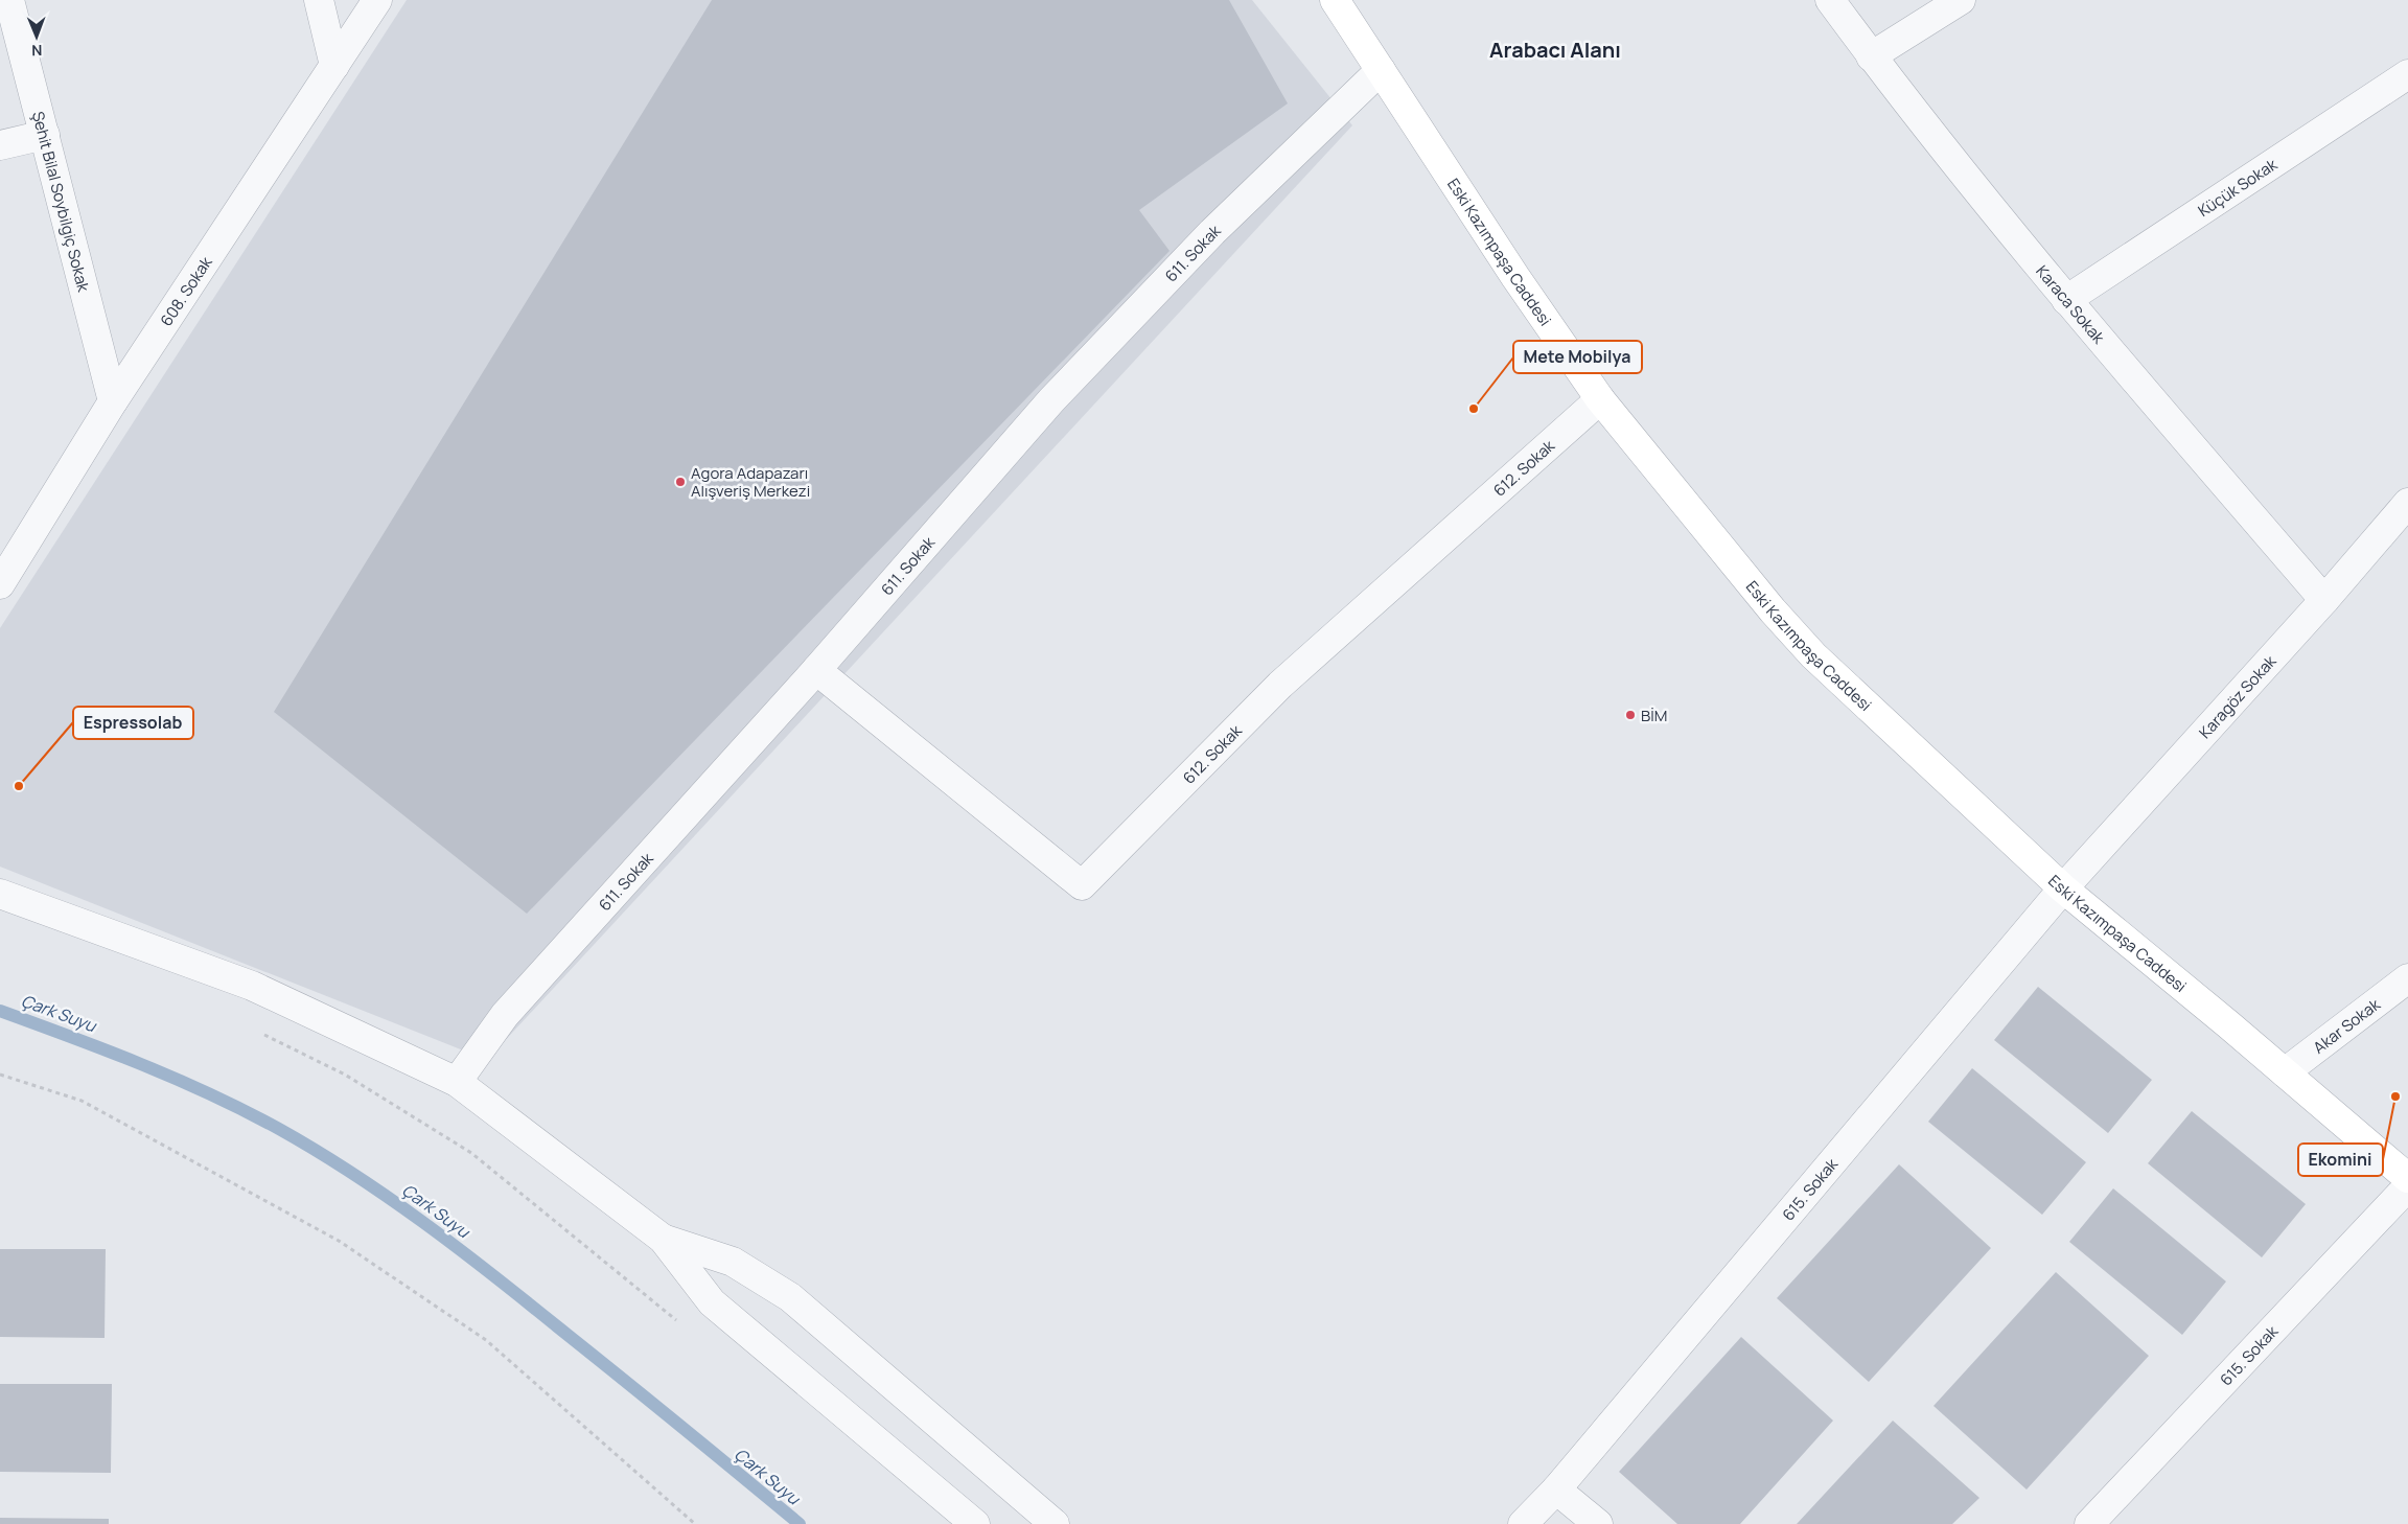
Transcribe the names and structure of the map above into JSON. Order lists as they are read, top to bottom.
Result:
{
  "streets": {
    "street": [
      "Küçük Sokak",
      "Şehit Bilal Soybilgiç Sokak",
      "Eski Kazımpaşa Caddesi",
      "611. Sokak",
      "608. Sokak",
      "Karaca Sokak",
      "612. Sokak",
      "Karagöz Sokak",
      "Akar Sokak",
      "615. Sokak"
    ]
  },
  "crossings": [
    ["Küçük Sokak", "Karaca Sokak"],
    ["Şehit Bilal Soybilgiç Sokak", "608. Sokak"],
    ["Eski Kazımpaşa Caddesi", "611. Sokak"],
    ["Eski Kazımpaşa Caddesi", "612. Sokak"],
    ["Eski Kazımpaşa Caddesi", "Karagöz Sokak"],
    ["Eski Kazımpaşa Caddesi", "Akar Sokak"],
    ["Eski Kazımpaşa Caddesi", "615. Sokak"],
    ["611. Sokak", "612. Sokak"],
    ["Karaca Sokak", "Karagöz Sokak"],
    ["Karagöz Sokak", "615. Sokak"]
  ],
  "districts": ["Arabacı Alanı"],
  "water": ["Çark Suyu"],
  "places": [
    "Mete Mobilya",
    "Agora Adapazarı Alışveriş Merkezi",
    "BİM",
    "Espressolab",
    "Ekomini"
  ],
  "north": "bottom"
}
